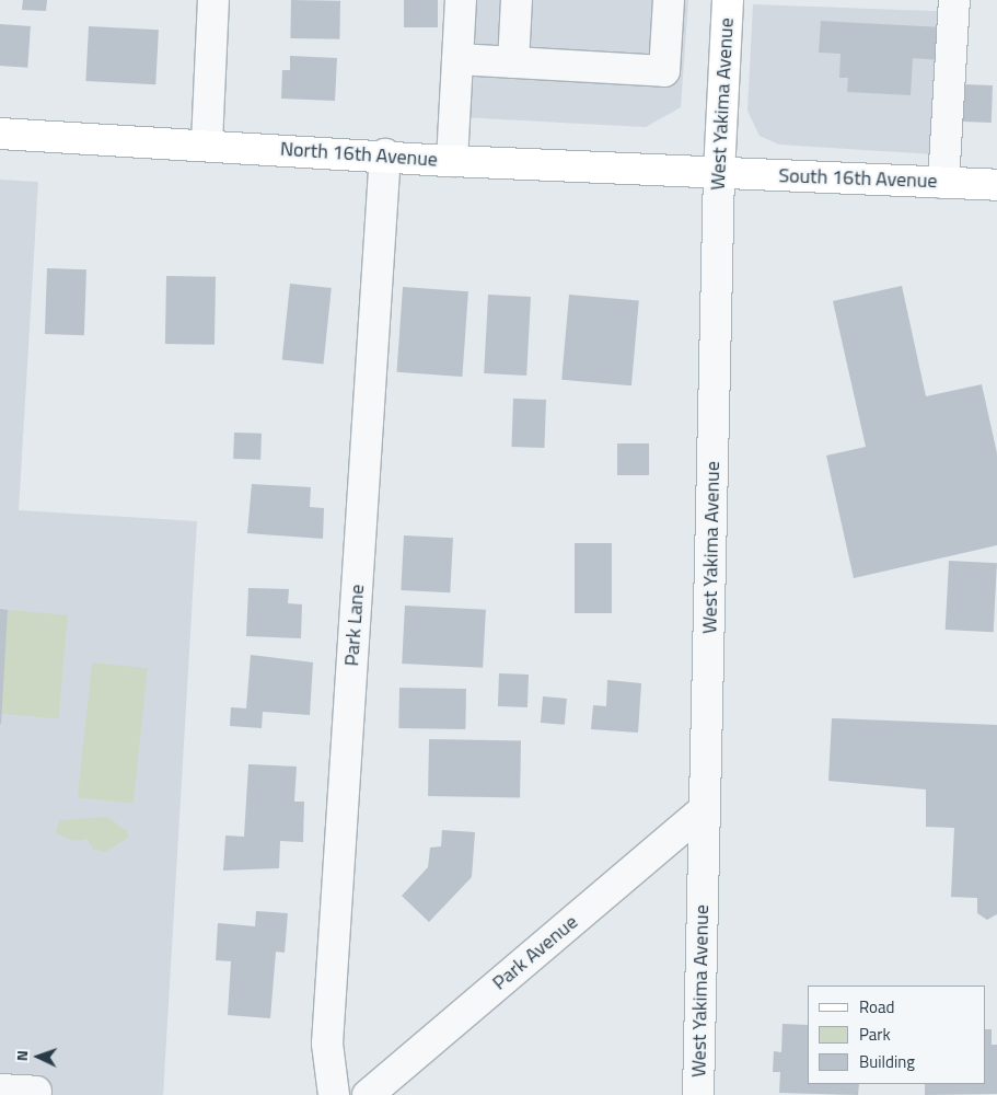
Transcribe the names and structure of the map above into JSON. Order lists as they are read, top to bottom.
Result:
{
  "streets": {
    "main road": ["West Yakima Avenue", "North 16th Avenue", "South 16th Avenue"],
    "street": ["Park Lane", "Park Avenue"]
  },
  "crossings": [
    ["West Yakima Avenue", "North 16th Avenue"],
    ["West Yakima Avenue", "South 16th Avenue"],
    ["West Yakima Avenue", "Park Avenue"],
    ["North 16th Avenue", "South 16th Avenue"],
    ["North 16th Avenue", "Park Lane"]
  ],
  "legend": ["Road", "Park", "Building"],
  "north": "left"
}
